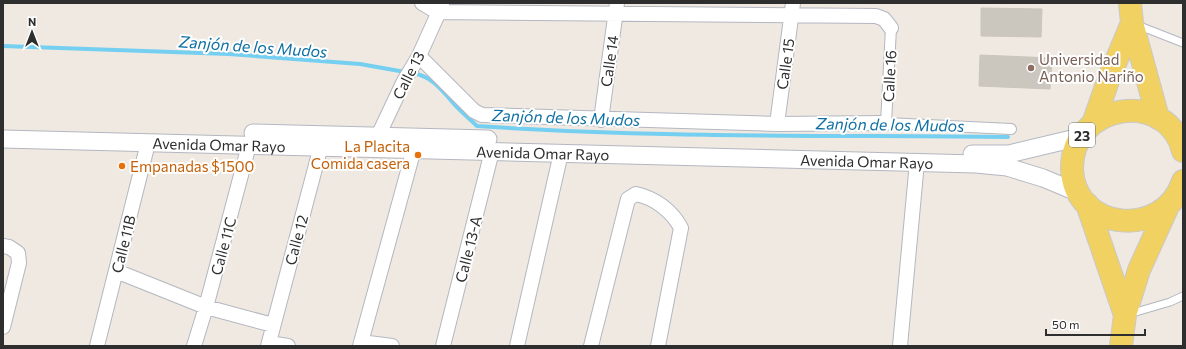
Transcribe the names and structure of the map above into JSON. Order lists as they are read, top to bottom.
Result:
{
  "streets": {
    "main road": ["23"],
    "street": [
      "Calle 14",
      "Calle 15",
      "Calle 13",
      "Calle 16",
      "Avenida Omar Rayo",
      "Calle 12",
      "Calle 11B",
      "Calle 11C",
      "Calle 13-A"
    ]
  },
  "crossings": [
    ["Calle 13", "Avenida Omar Rayo"],
    ["23", "Avenida Omar Rayo"],
    ["Avenida Omar Rayo", "Calle 12"],
    ["Avenida Omar Rayo", "Calle 11B"],
    ["Avenida Omar Rayo", "Calle 11C"],
    ["Avenida Omar Rayo", "Calle 13-A"]
  ],
  "water": ["Zanjón de los Mudos"],
  "places": ["Universidad Antonio Nariño", "La Placita Comida casera", "Empanadas $1500"],
  "scale_bar": "50 m",
  "north": "top"
}
